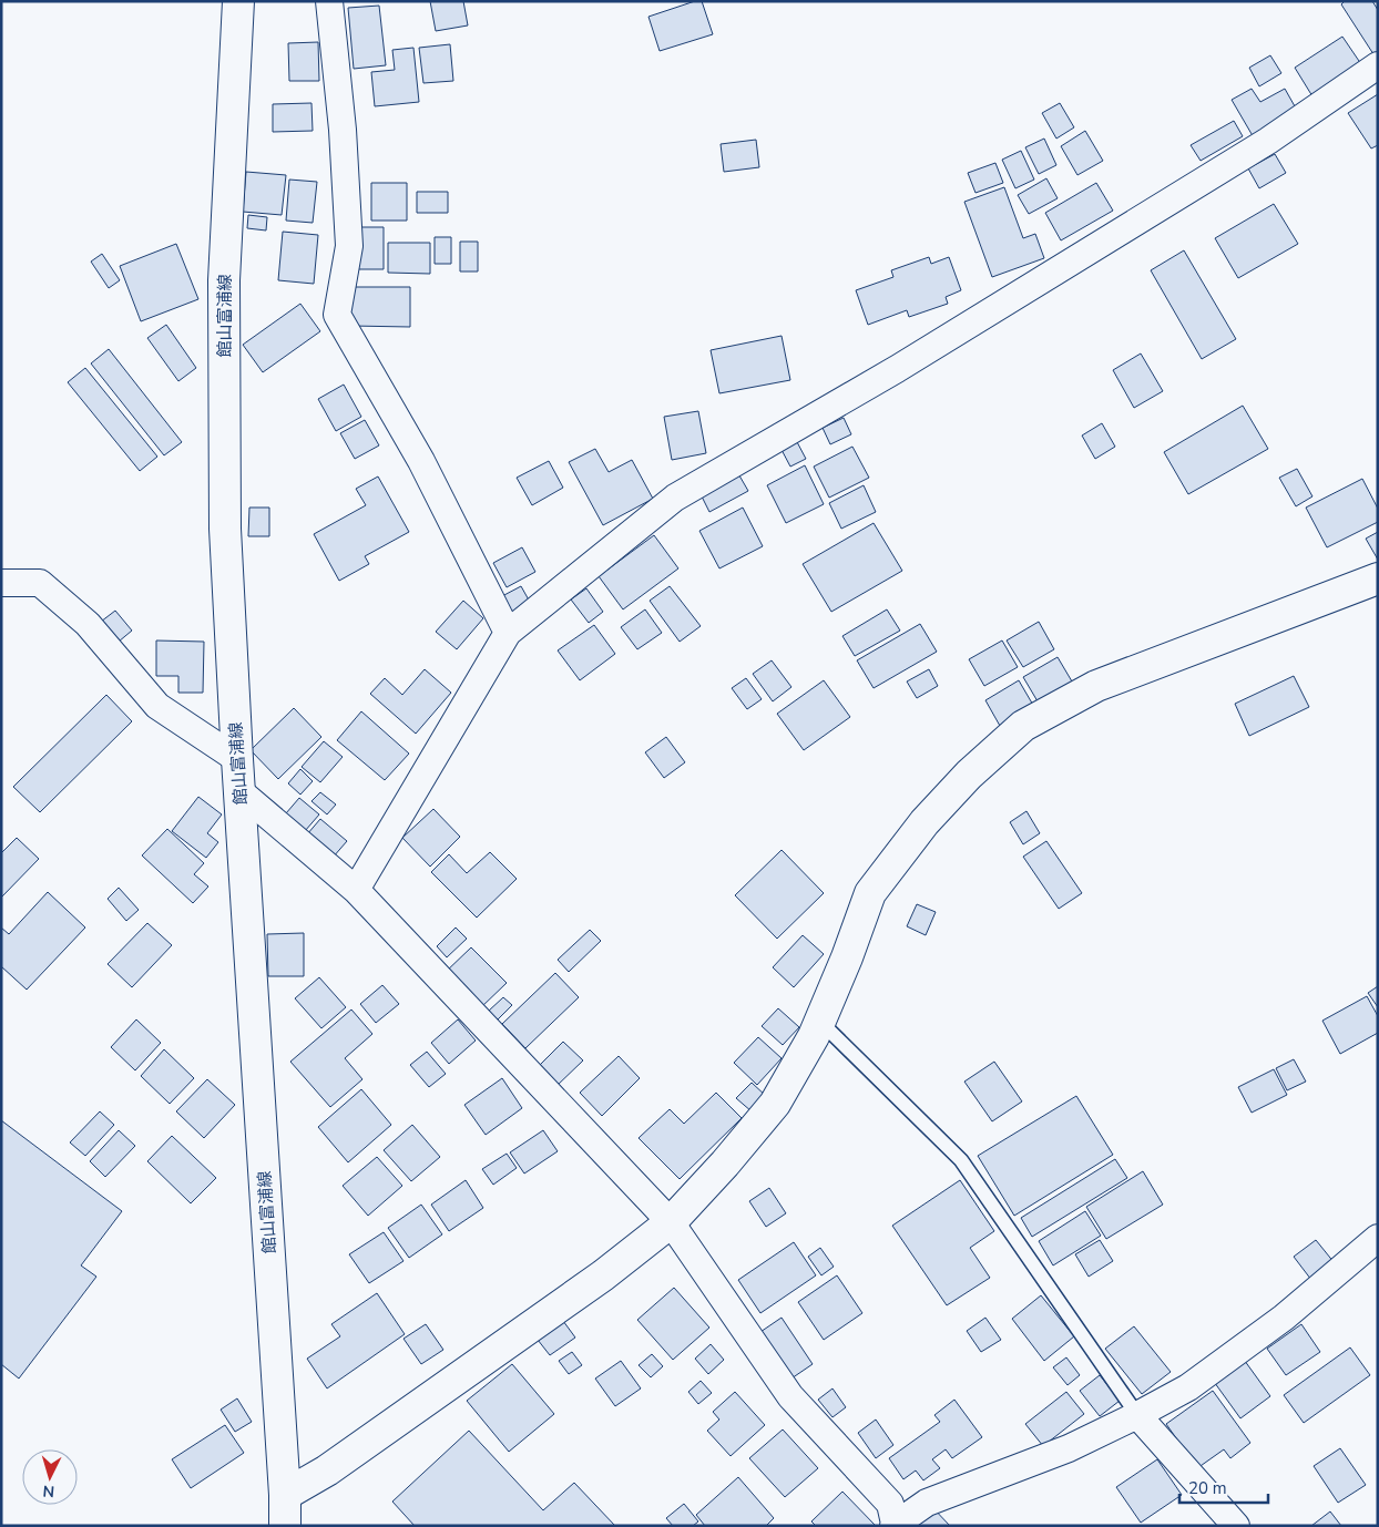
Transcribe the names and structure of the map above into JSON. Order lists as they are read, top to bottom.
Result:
{
  "streets": {
    "main road": ["館山富浦線"]
  },
  "scale_bar": "20 m",
  "north": "bottom"
}
